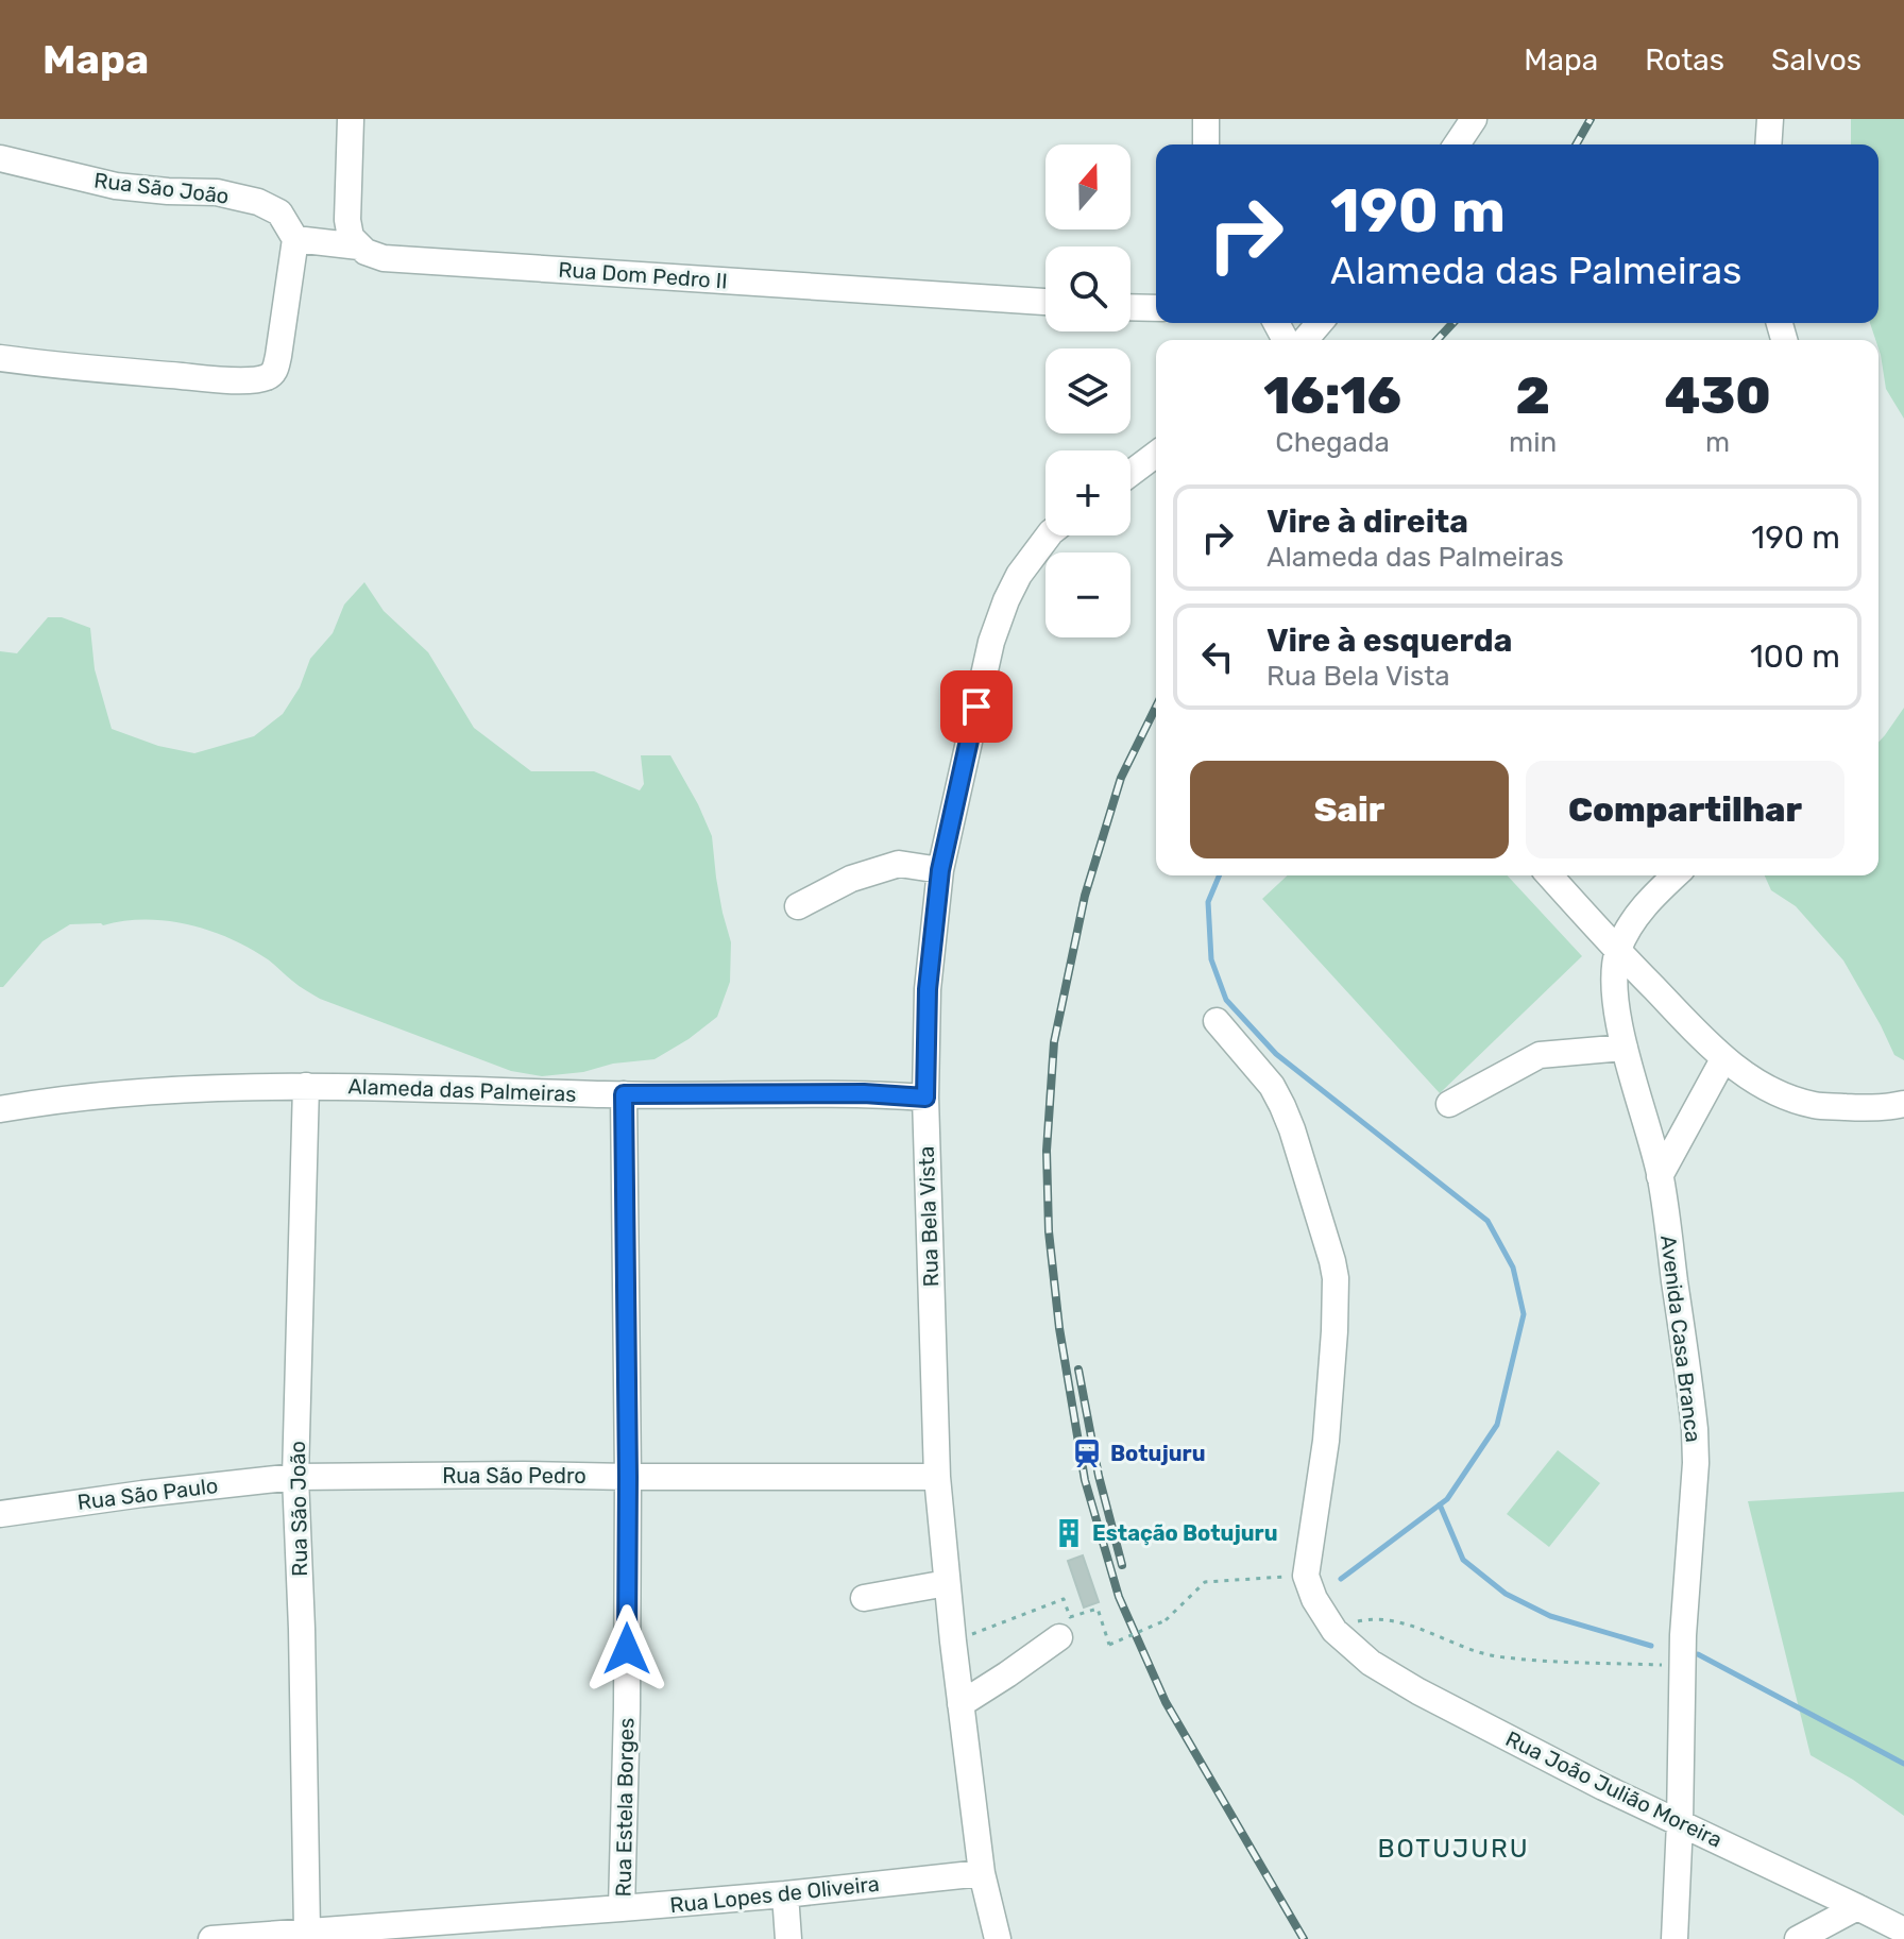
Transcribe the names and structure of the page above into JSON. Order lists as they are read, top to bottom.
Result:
{
  "streets": {
    "street": [
      "Rua São João",
      "Rua Dom Pedro II",
      "Alameda das Palmeiras",
      "Rua Bela Vista",
      "Avenida Casa Branca",
      "Rua São Pedro",
      "Rua São Paulo",
      "Rua João Julião Moreira",
      "Rua Estela Borges",
      "Rua Lopes de Oliveira"
    ]
  },
  "crossings": [
    ["Rua São João", "Alameda das Palmeiras"],
    ["Rua São João", "Rua São Pedro"],
    ["Rua São João", "Rua São Paulo"],
    ["Rua São João", "Rua Lopes de Oliveira"],
    ["Alameda das Palmeiras", "Rua Bela Vista"],
    ["Alameda das Palmeiras", "Rua Estela Borges"],
    ["Rua Bela Vista", "Rua São Pedro"],
    ["Rua Bela Vista", "Rua Lopes de Oliveira"],
    ["Avenida Casa Branca", "Rua João Julião Moreira"],
    ["Rua São Pedro", "Rua São Paulo"],
    ["Rua São Pedro", "Rua Estela Borges"],
    ["Rua Estela Borges", "Rua Lopes de Oliveira"]
  ],
  "districts": ["BOTUJURU"],
  "places": {
    "station": ["Botujuru"],
    "building": ["Estação Botujuru"]
  },
  "north": "top",
  "page": {
    "header": "Mapa",
    "nav": ["Mapa", "Rotas", "Salvos"],
    "map_buttons": ["+", "−"],
    "turn": ["190 m", "Alameda das Palmeiras"],
    "eta": [
      "16:16",
      "Chegada",
      "2",
      "min",
      "430",
      "m"
    ],
    "list": [
      {
        "name": "Vire à direita",
        "note": "Alameda das Palmeiras",
        "value": "190 m"
      },
      {
        "name": "Vire à esquerda",
        "note": "Rua Bela Vista",
        "value": "100 m"
      }
    ],
    "buttons": ["Sair", "Compartilhar"]
  }
}
